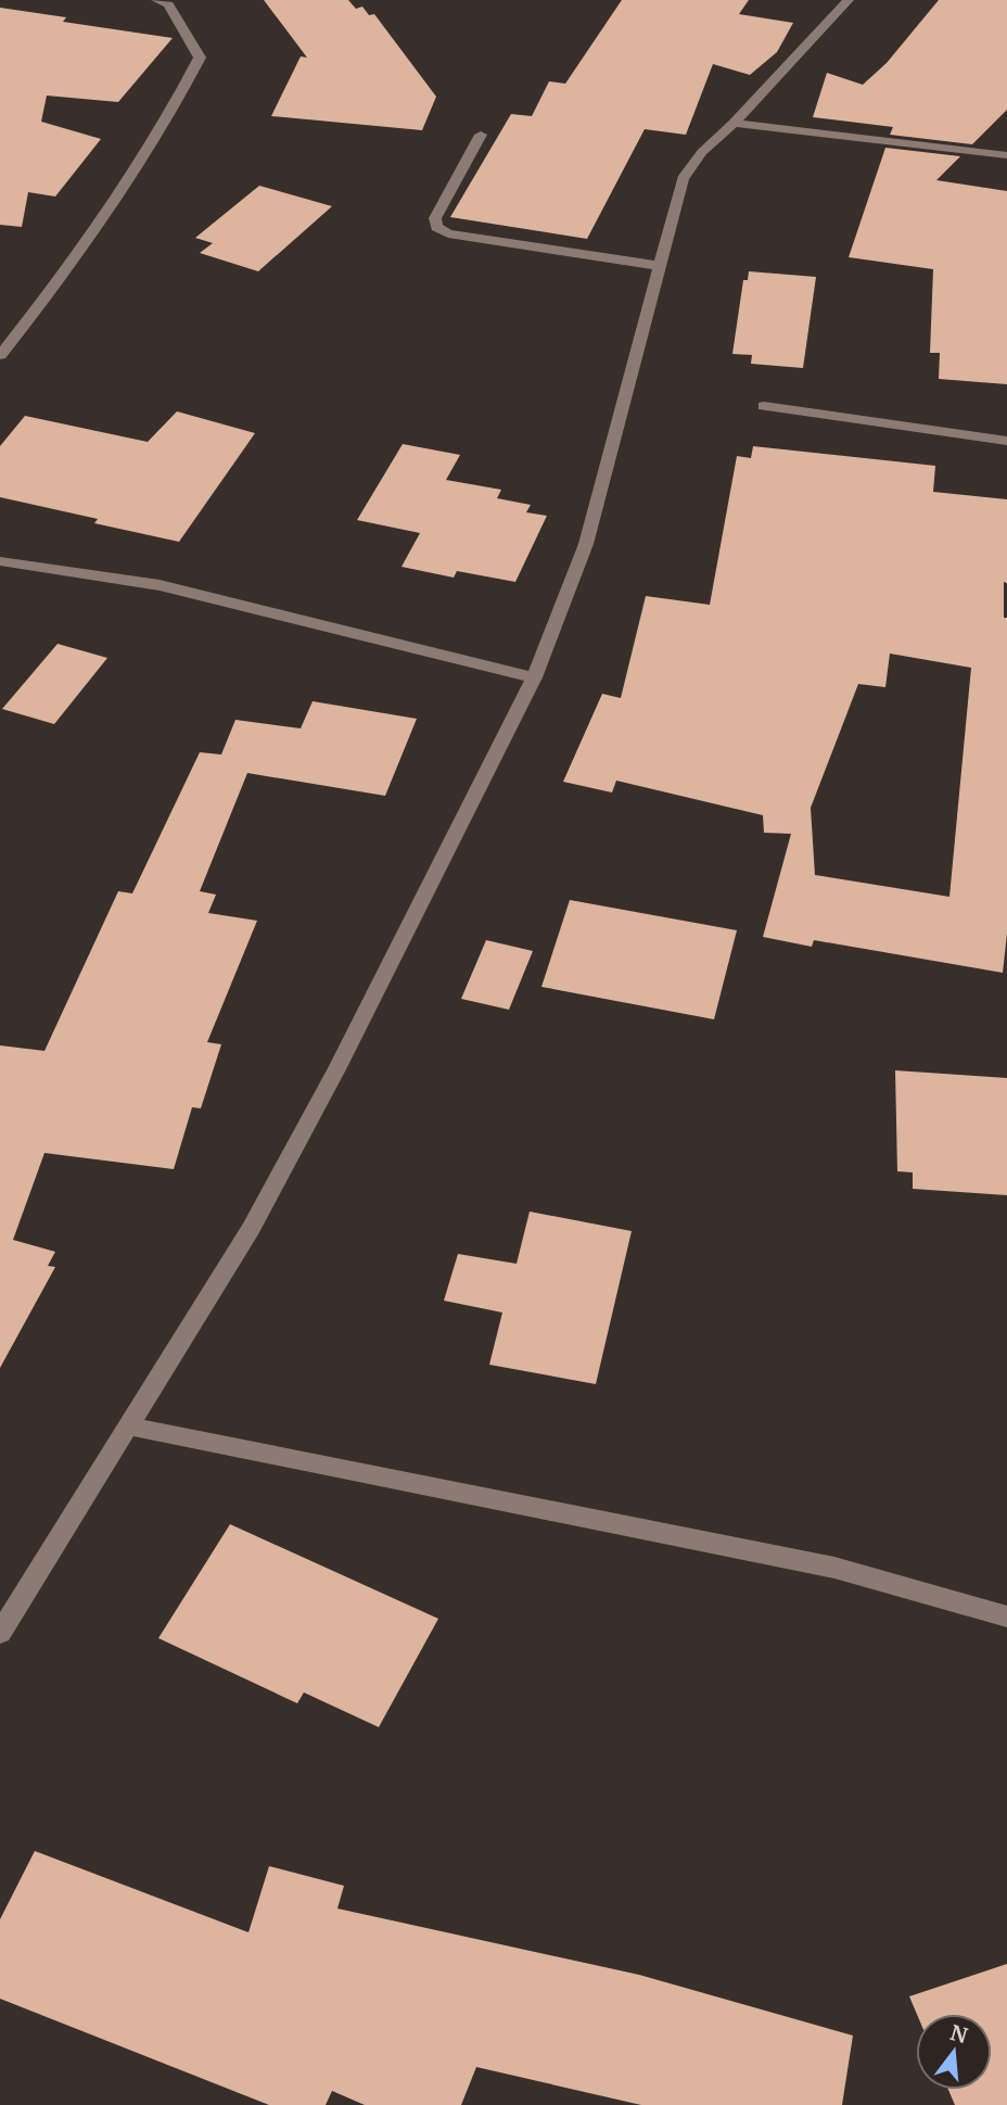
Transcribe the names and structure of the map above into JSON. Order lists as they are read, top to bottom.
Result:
{
  "north": "top"
}
